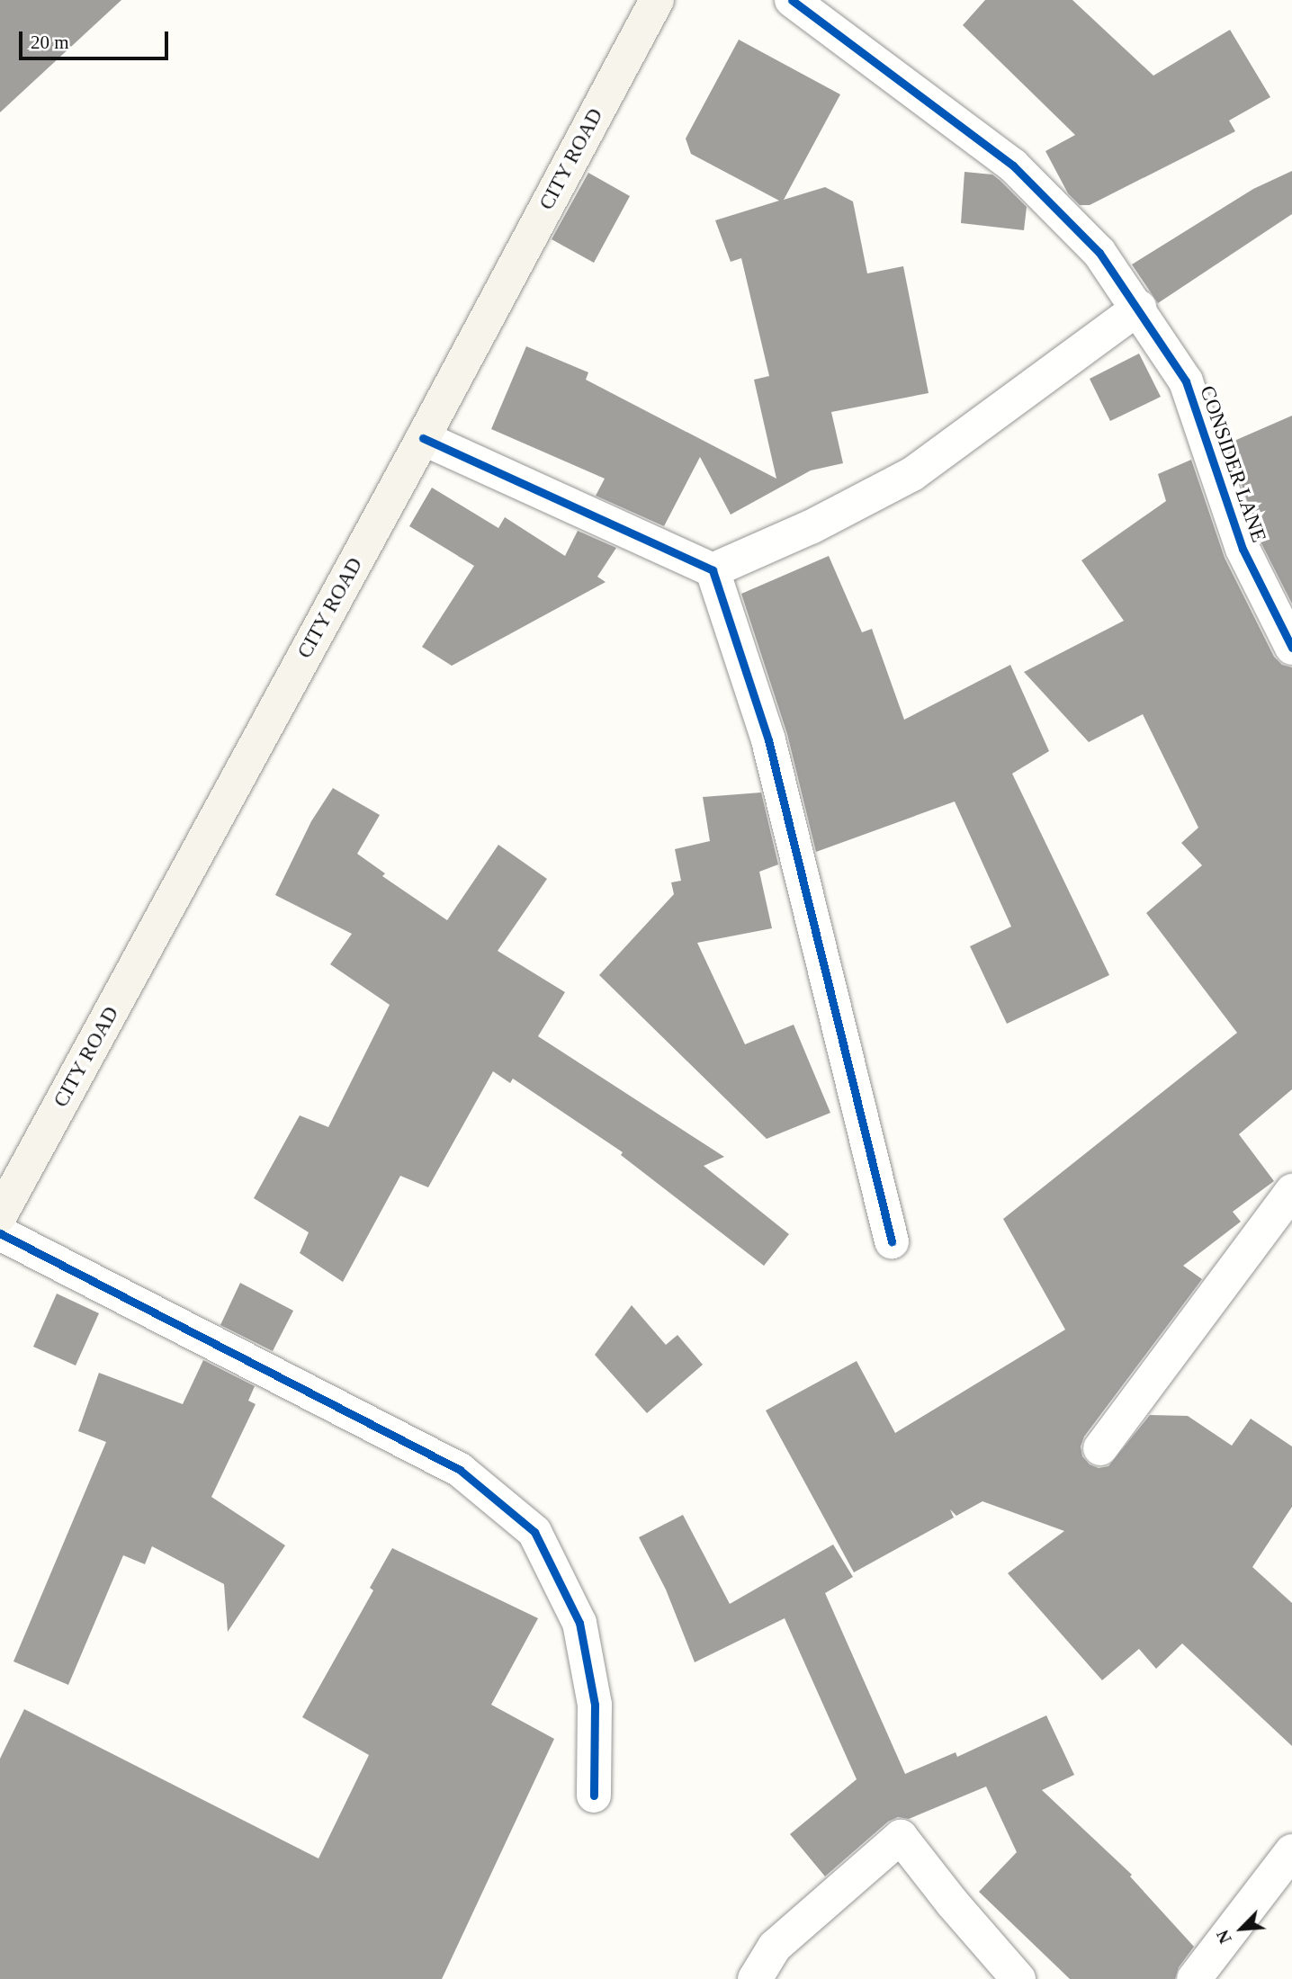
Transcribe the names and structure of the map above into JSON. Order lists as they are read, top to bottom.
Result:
{
  "streets": {
    "main road": ["CITY ROAD"],
    "street": ["CONSIDER LANE"]
  },
  "scale_bar": "20 m",
  "north": "bottom left"
}
